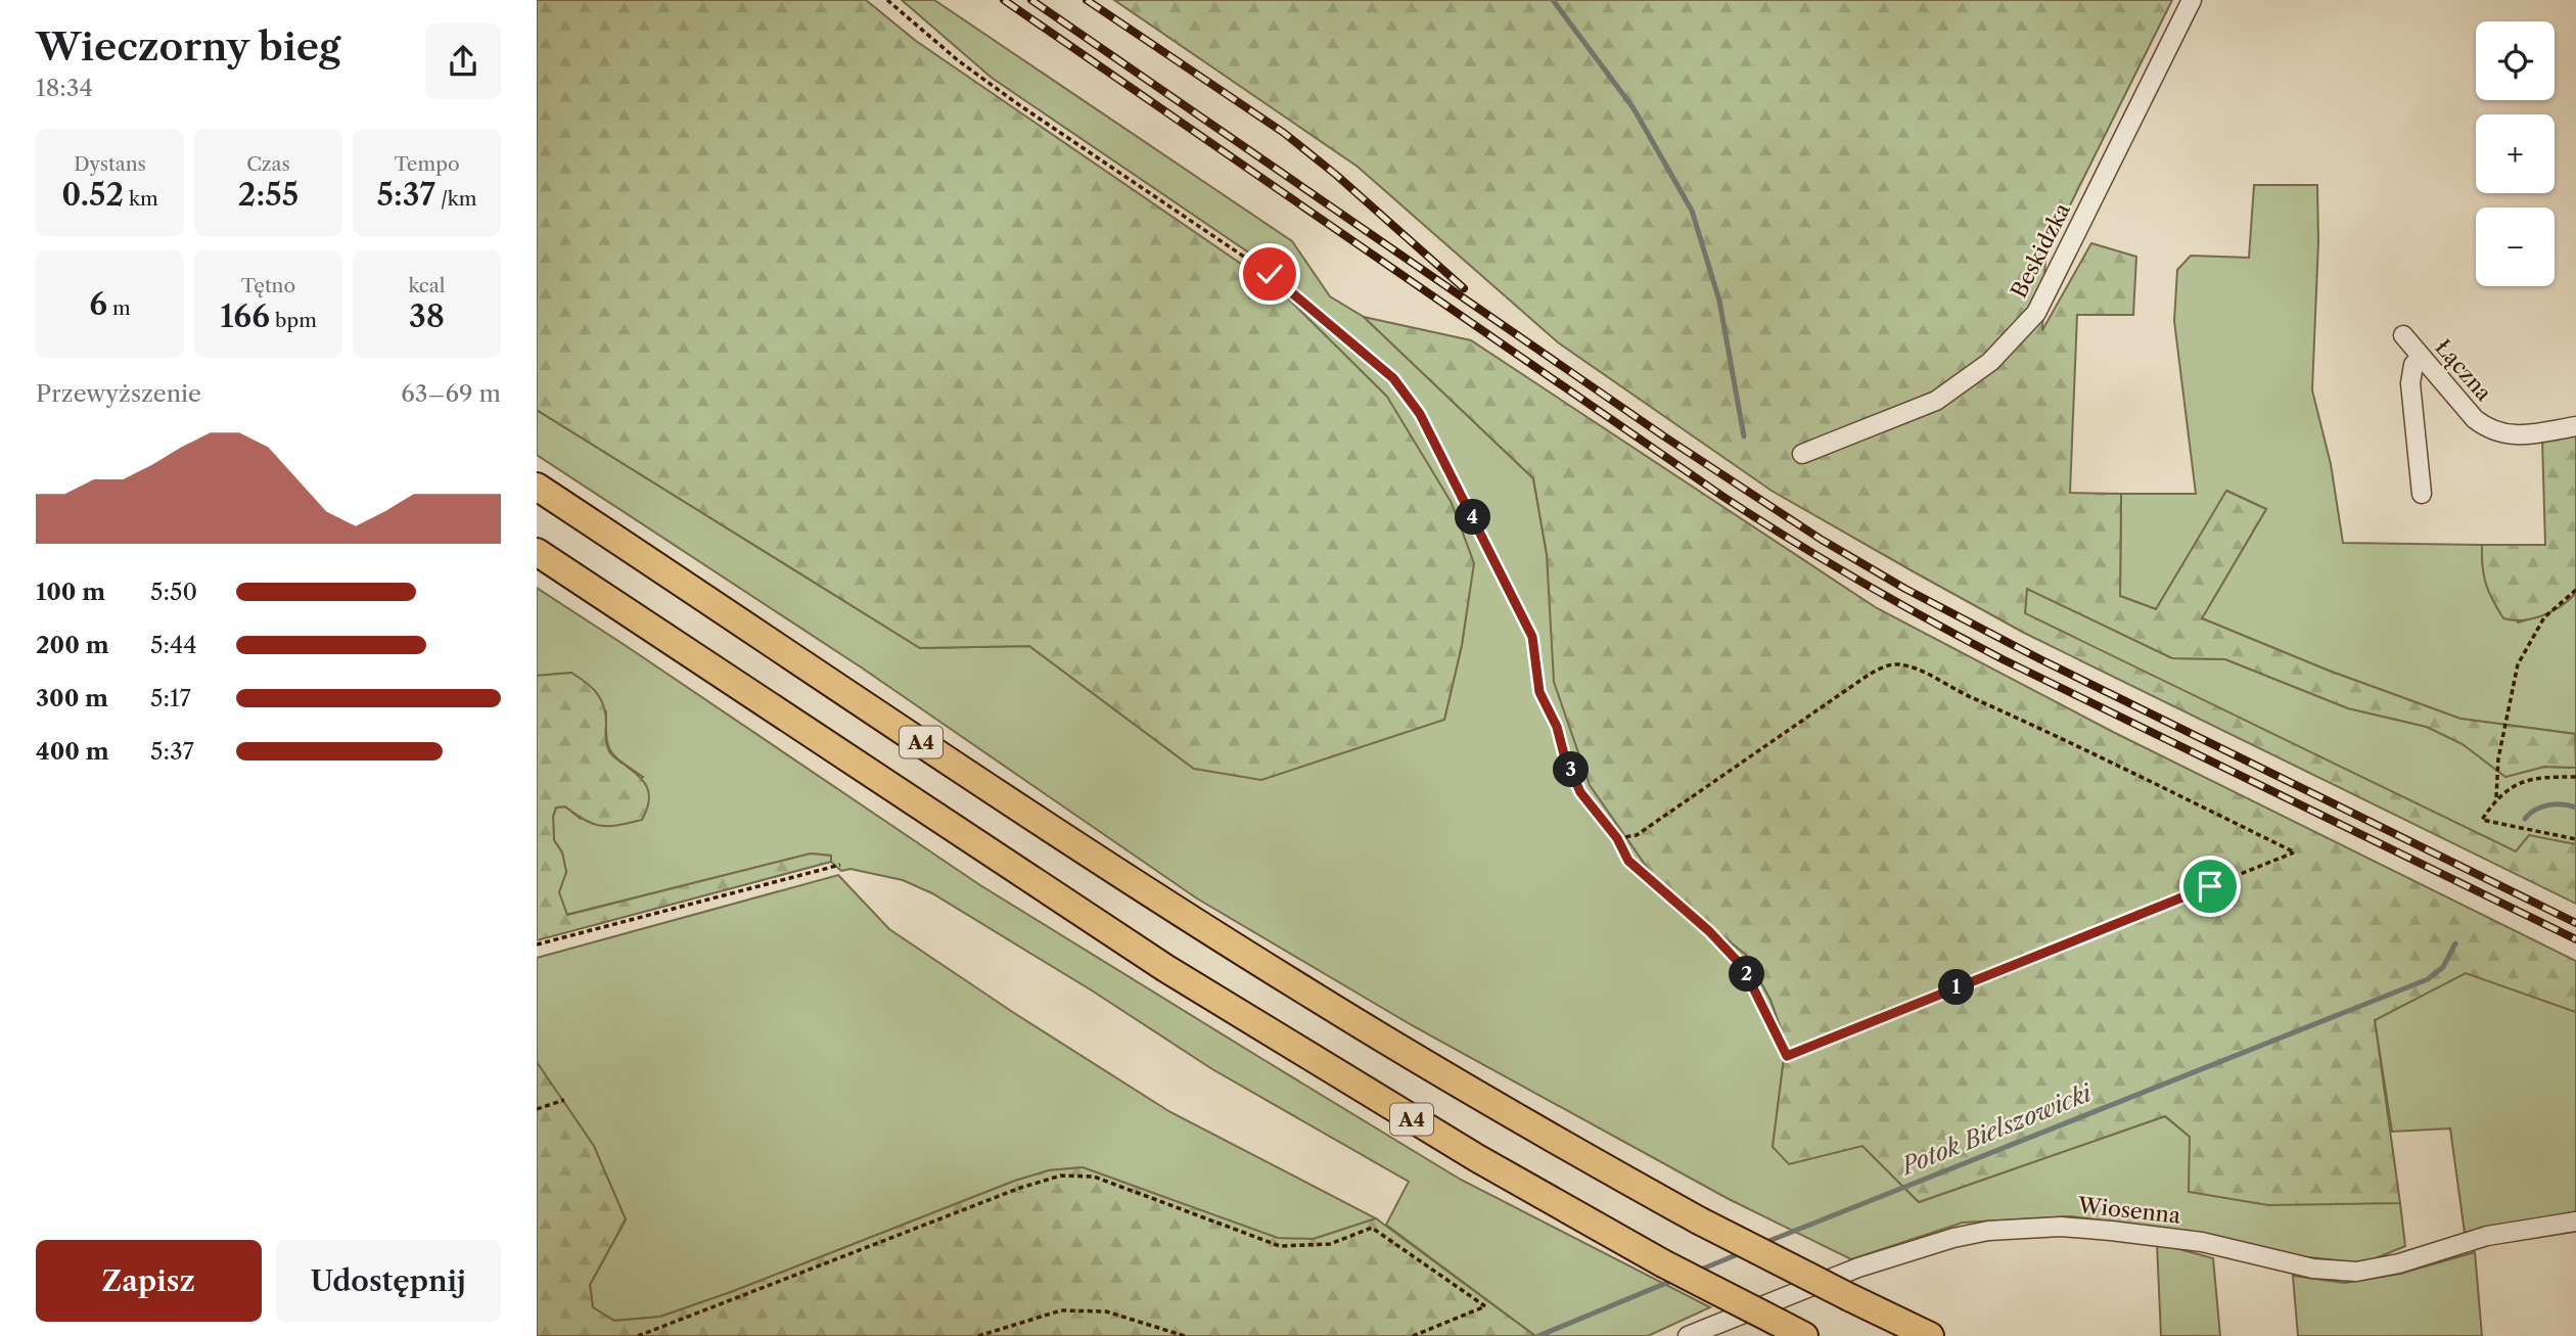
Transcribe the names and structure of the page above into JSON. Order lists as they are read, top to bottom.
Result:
{
  "streets": {
    "highway": ["A4"],
    "street": ["Beskidzka", "Łączna", "Wiosenna"]
  },
  "water": ["Potok Bielszowicki"],
  "page": {
    "heading": ["Wieczorny bieg", "18:34"],
    "map_buttons": ["+", "−"],
    "stats": [
      ["Dystans", "0.52 km"],
      ["Czas", "2:55"],
      ["Tempo", "5:37 /km"],
      ["6 m"],
      ["Tętno", "166 bpm"],
      ["kcal", "38"]
    ],
    "chart": ["Przewyższenie", "63–69 m"],
    "pins": [
      "4",
      "3",
      "2",
      "1"
    ],
    "list": [
      {
        "name": "100 m",
        "note": "5:50"
      },
      {
        "name": "200 m",
        "note": "5:44"
      },
      {
        "name": "300 m",
        "note": "5:17"
      },
      {
        "name": "400 m",
        "note": "5:37"
      }
    ],
    "buttons": ["Zapisz", "Udostępnij"]
  }
}
